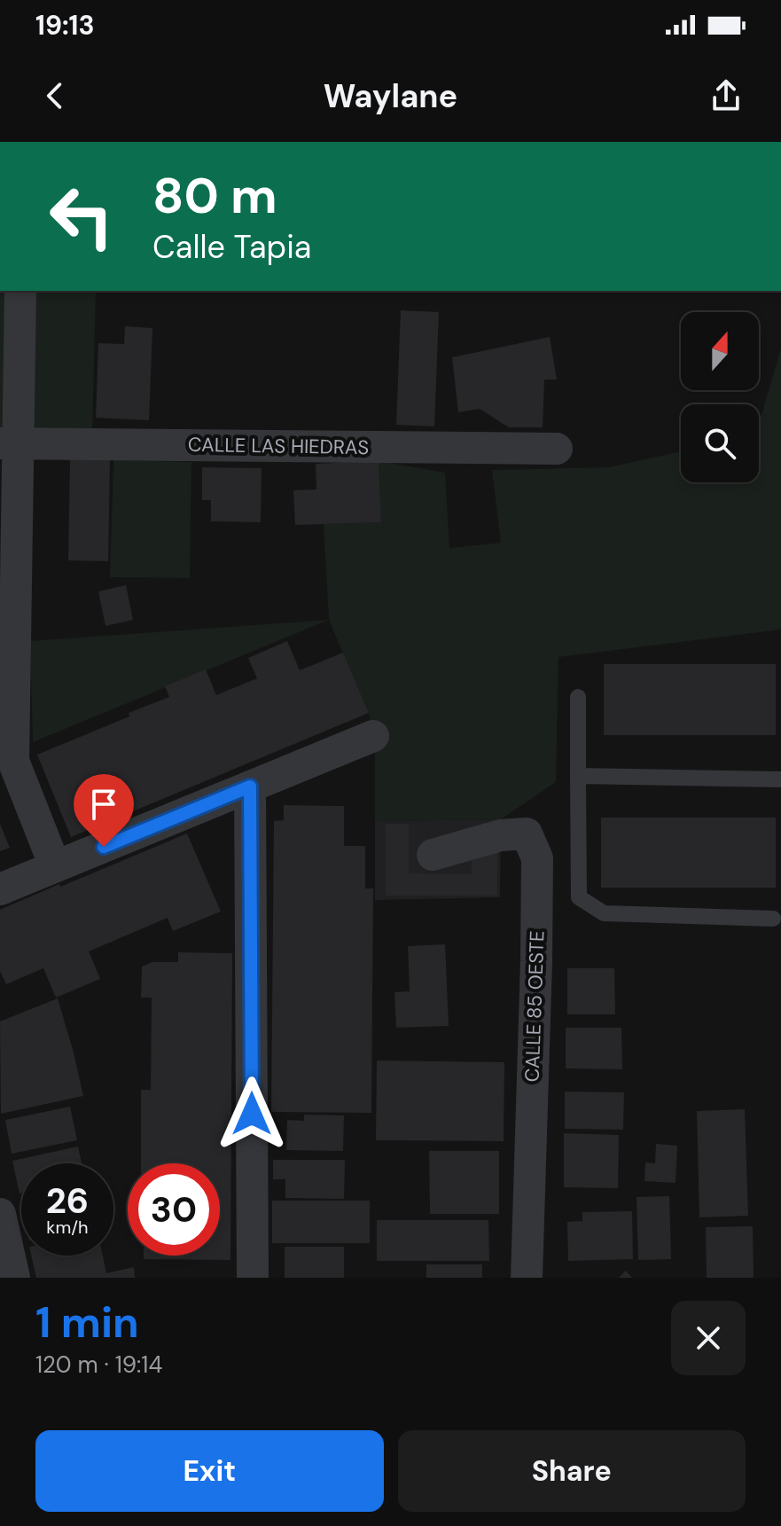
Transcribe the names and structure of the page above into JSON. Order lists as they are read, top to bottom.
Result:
{
  "streets": {
    "street": ["CALLE LAS HIEDRAS", "CALLE 85 OESTE"]
  },
  "north": "top",
  "page": {
    "status": "19:13",
    "header": "Waylane",
    "turn": ["80 m", "Calle Tapia"],
    "speed": "26 km/h",
    "limit": "30",
    "heading": ["1 min", "120 m · 19:14"],
    "buttons": ["Exit", "Share"]
  }
}
